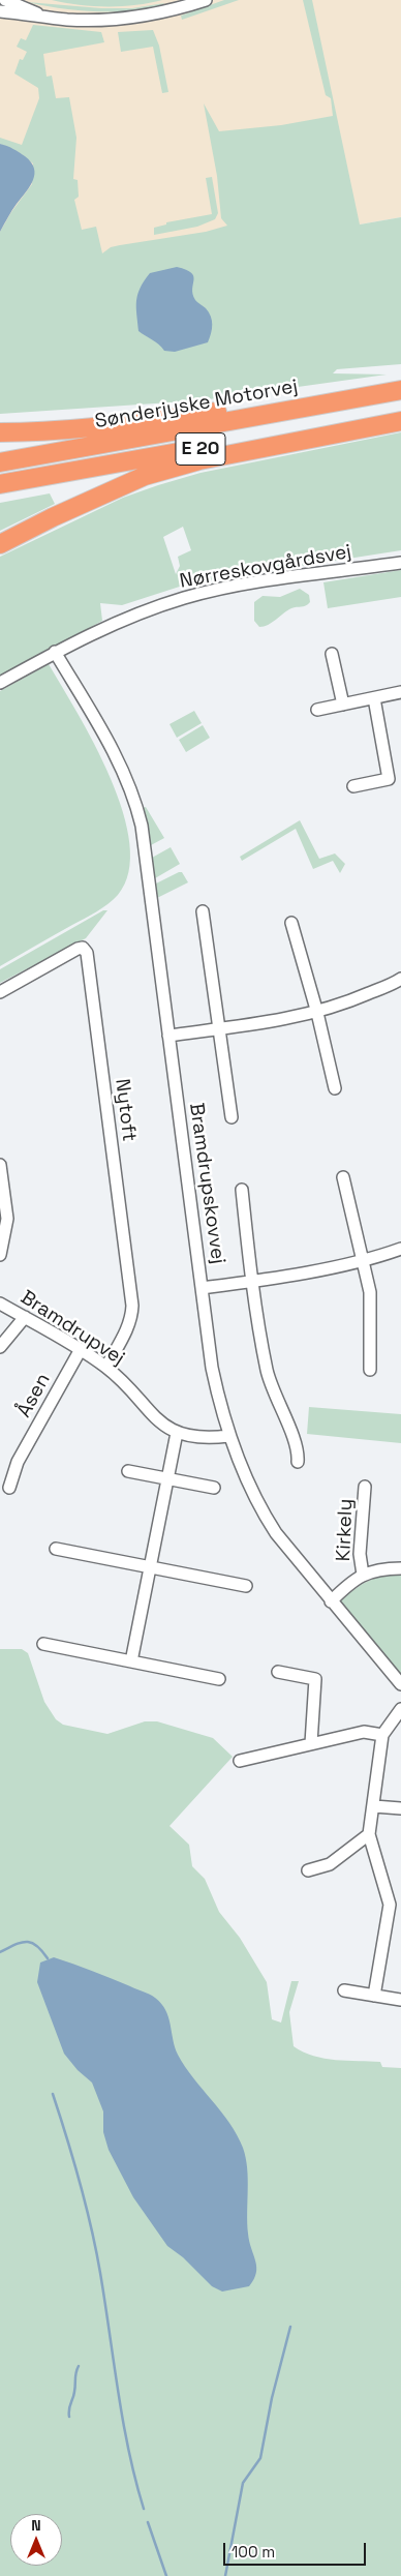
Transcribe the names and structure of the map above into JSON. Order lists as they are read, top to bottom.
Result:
{
  "streets": {
    "highway": ["Sønderjyske Motorvej", "E 20"],
    "street": [
      "Nørreskovgårdsvej",
      "Nytoft",
      "Bramdrupskovvej",
      "Bramdrupvej",
      "Åsen",
      "Kirkely"
    ]
  },
  "crossings": [
    ["Nørreskovgårdsvej", "Bramdrupskovvej"],
    ["Nytoft", "Bramdrupvej"],
    ["Bramdrupskovvej", "Bramdrupvej"],
    ["Bramdrupskovvej", "Kirkely"],
    ["Bramdrupvej", "Åsen"]
  ],
  "scale_bar": "100 m",
  "north": "top"
}
